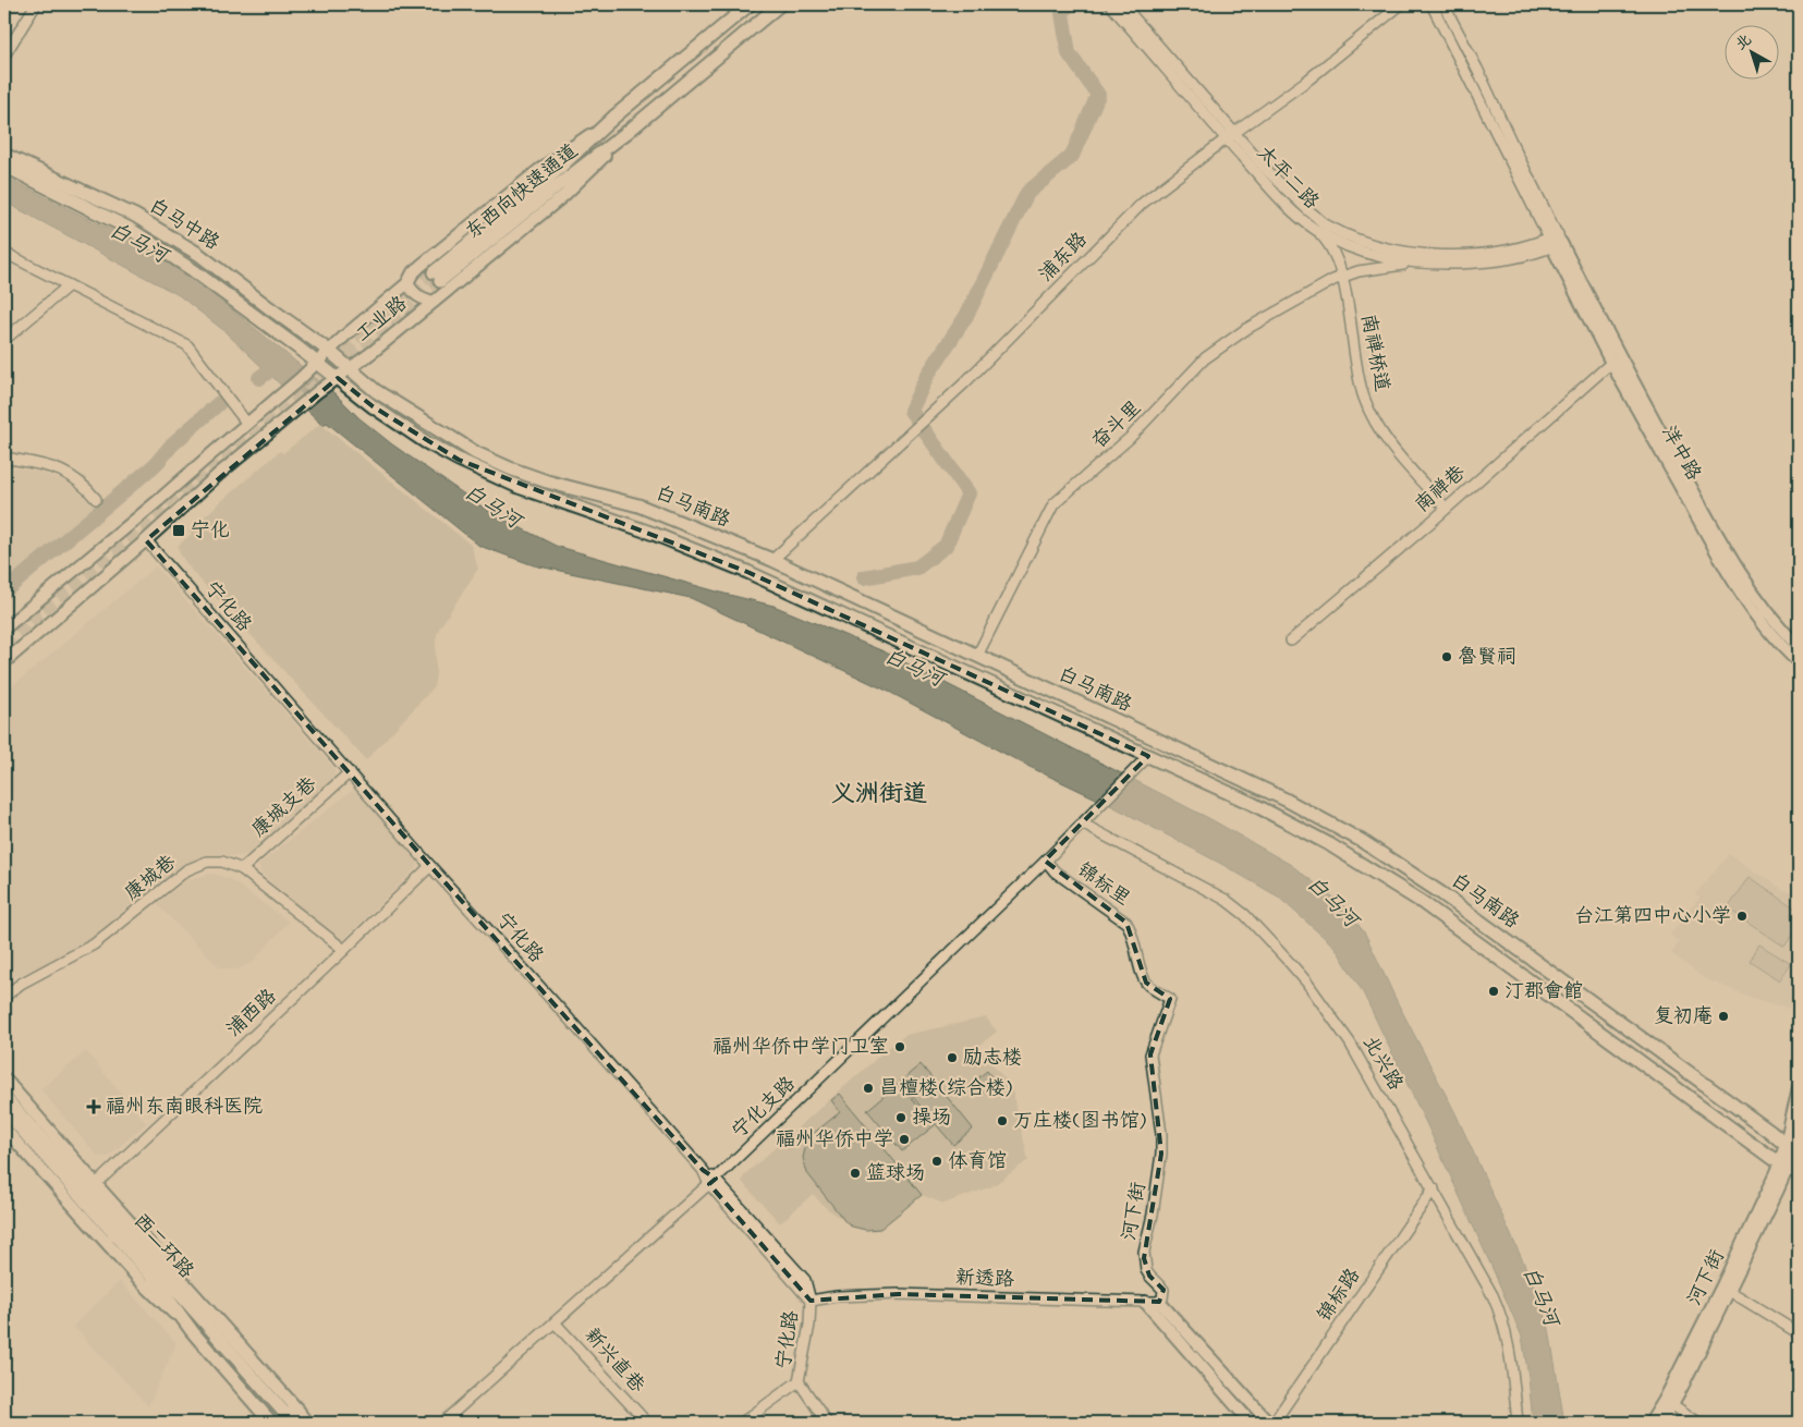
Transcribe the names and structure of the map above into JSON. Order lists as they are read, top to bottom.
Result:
{
  "streets": {
    "main road": [
      "东西向快速通道",
      "白马中路",
      "工业路",
      "洋中路",
      "白马南路",
      "河下街",
      "西二环路"
    ],
    "street": [
      "太平二路",
      "浦东路",
      "南禅桥道",
      "奋斗里",
      "南禅巷",
      "宁化路",
      "康城支巷",
      "康城巷",
      "锦标里",
      "浦西路",
      "北兴路",
      "宁化支路",
      "新透路",
      "锦标路",
      "新兴直巷"
    ]
  },
  "crossings": [
    ["太平二路", "浦东路"],
    ["太平二路", "南禅桥道"],
    ["太平二路", "奋斗里"],
    ["太平二路", "洋中路"],
    ["东西向快速通道", "工业路"],
    ["白马中路", "工业路"],
    ["白马中路", "白马南路"],
    ["浦东路", "白马南路"],
    ["工业路", "白马南路"],
    ["工业路", "宁化路"],
    ["南禅桥道", "奋斗里"],
    ["南禅桥道", "南禅巷"],
    ["奋斗里", "白马南路"],
    ["洋中路", "南禅巷"],
    ["白马南路", "河下街"],
    ["宁化路", "康城支巷"],
    ["宁化路", "浦西路"],
    ["宁化路", "宁化支路"],
    ["宁化路", "新透路"],
    ["康城支巷", "康城巷"],
    ["康城巷", "浦西路"],
    ["锦标里", "宁化支路"],
    ["锦标里", "河下街"],
    ["北兴路", "宁化支路"],
    ["北兴路", "锦标路"],
    ["宁化支路", "新兴直巷"],
    ["河下街", "新透路"]
  ],
  "districts": ["义洲街道"],
  "water": ["白马河"],
  "places": {
    "transit": ["宁化"],
    "other": [
      "魯賢祠",
      "台江第四中心小学",
      "汀郡會館",
      "复初庵",
      "福州华侨中学门卫室",
      "励志楼",
      "昌檀楼(综合楼)",
      "操场",
      "万庄楼(图书馆)",
      "福州华侨中学",
      "体育馆",
      "篮球场"
    ],
    "health": ["福州东南眼科医院"]
  },
  "north": "top left"
}
